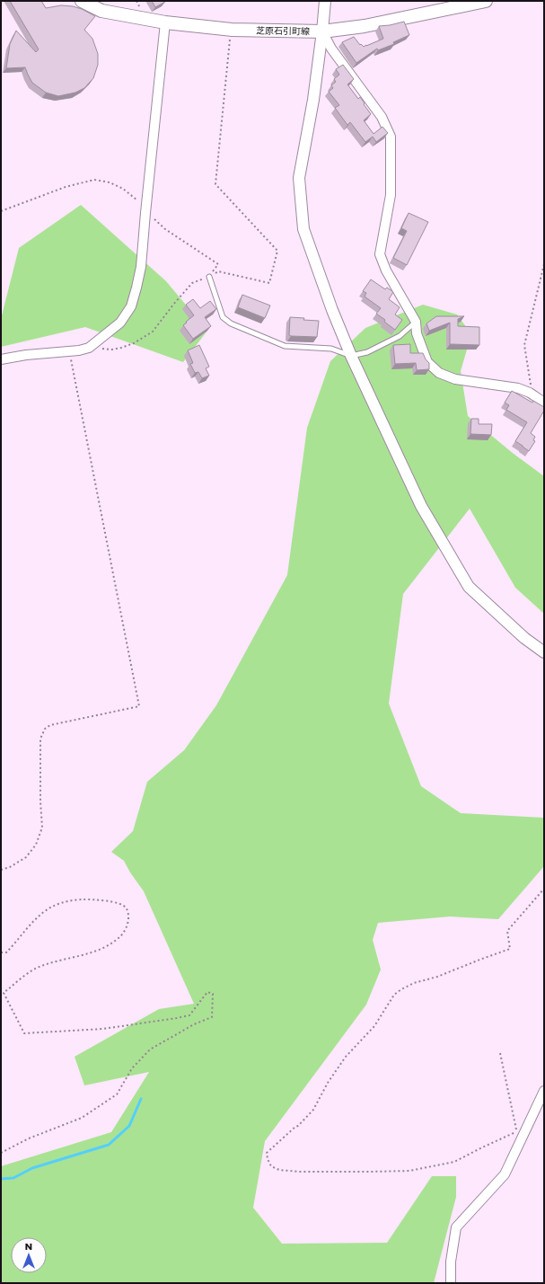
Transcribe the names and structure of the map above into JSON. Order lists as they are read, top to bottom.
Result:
{
  "streets": {
    "main road": ["芝原石引町線"]
  },
  "north": "top"
}
